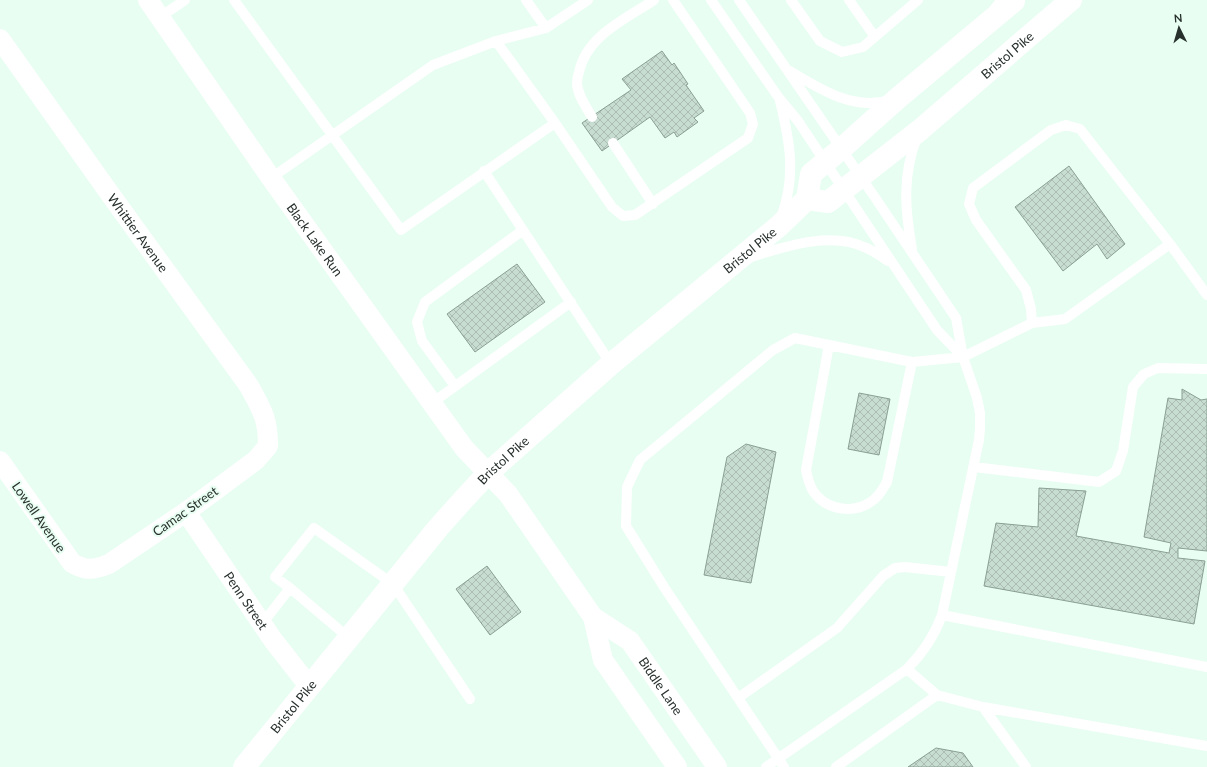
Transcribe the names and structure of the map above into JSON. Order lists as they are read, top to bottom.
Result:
{
  "streets": {
    "main road": ["Bristol Pike"],
    "street": [
      "Whittier Avenue",
      "Black Lake Run",
      "Camac Street",
      "Lowell Avenue",
      "Penn Street",
      "Biddle Lane"
    ]
  },
  "crossings": [
    ["Bristol Pike", "Black Lake Run"],
    ["Bristol Pike", "Penn Street"],
    ["Bristol Pike", "Biddle Lane"],
    ["Whittier Avenue", "Camac Street"],
    ["Black Lake Run", "Biddle Lane"],
    ["Camac Street", "Lowell Avenue"],
    ["Camac Street", "Penn Street"]
  ],
  "north": "top"
}
